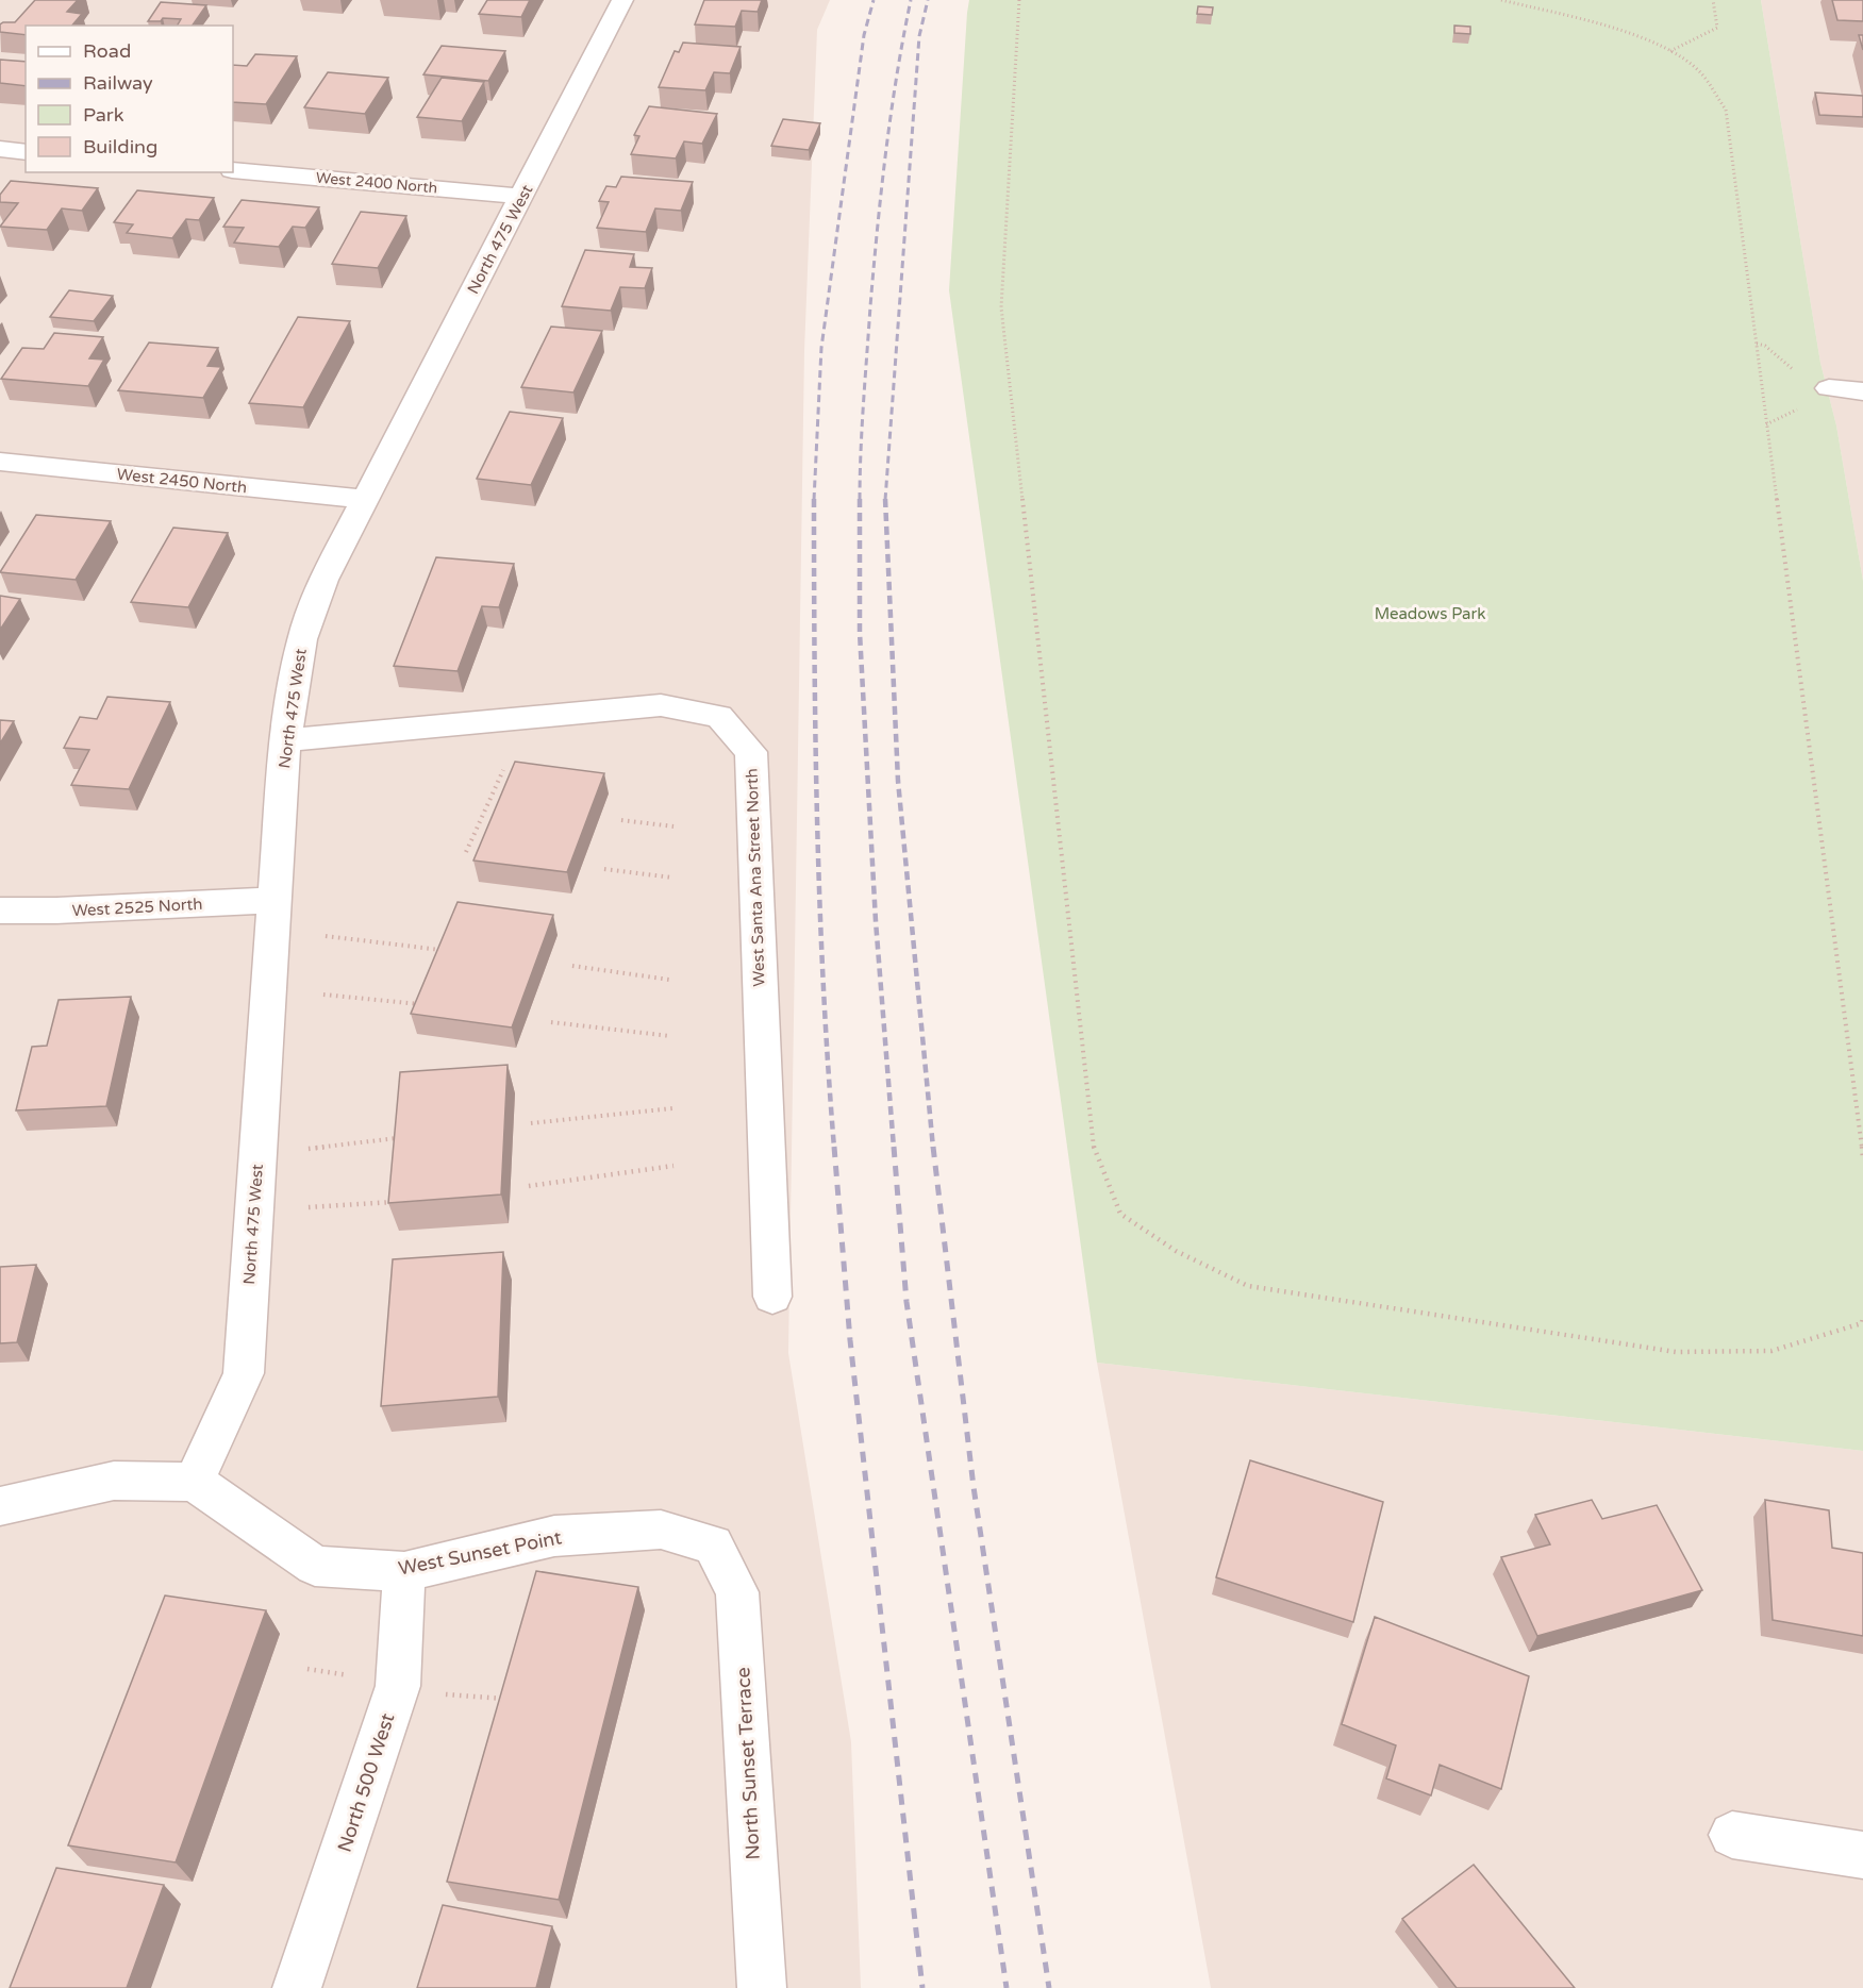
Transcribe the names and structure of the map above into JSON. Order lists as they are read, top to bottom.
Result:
{
  "streets": {
    "street": [
      "West 2400 North",
      "North 475 West",
      "West 2450 North",
      "West Santa Ana Street North",
      "West 2525 North",
      "West Sunset Point",
      "North Sunset Terrace",
      "North 500 West"
    ]
  },
  "crossings": [
    ["West 2400 North", "North 475 West"],
    ["North 475 West", "West 2450 North"],
    ["North 475 West", "West Santa Ana Street North"],
    ["North 475 West", "West 2525 North"],
    ["North 475 West", "West Sunset Point"],
    ["West Sunset Point", "North Sunset Terrace"],
    ["West Sunset Point", "North 500 West"]
  ],
  "parks": ["Meadows Park"],
  "legend": [
    "Road",
    "Railway",
    "Park",
    "Building"
  ]
}
